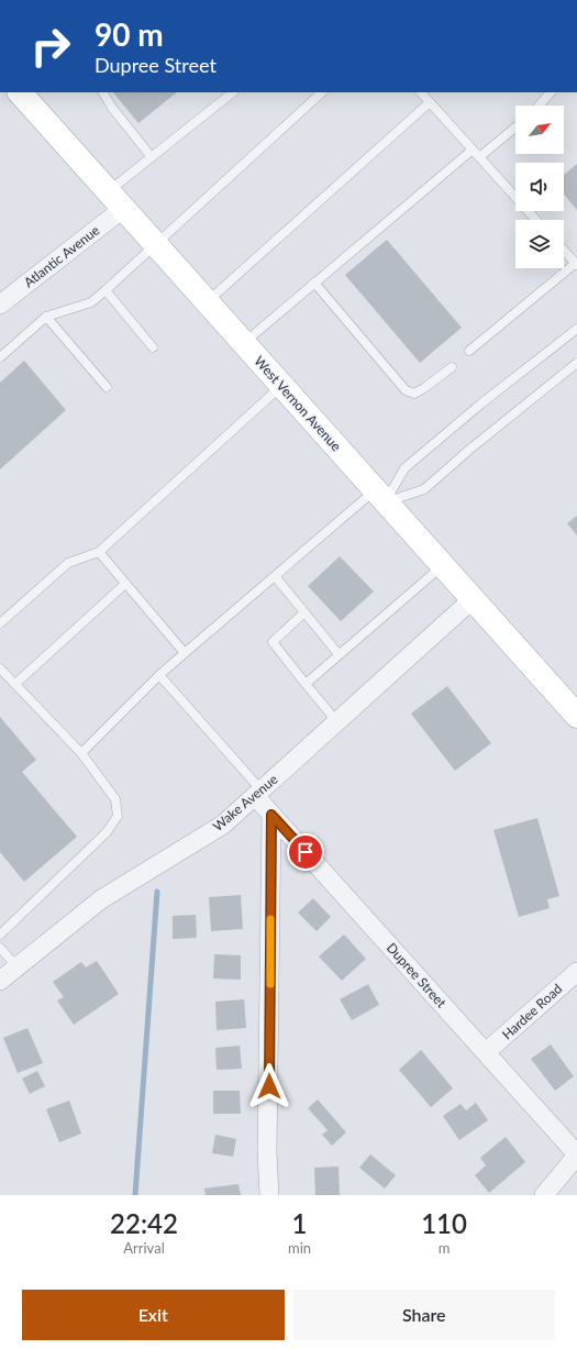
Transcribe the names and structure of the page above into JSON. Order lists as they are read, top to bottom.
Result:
{
  "streets": {
    "main road": ["West Vernon Avenue"],
    "street": [
      "Atlantic Avenue",
      "Wake Avenue",
      "Dupree Street",
      "Hardee Road"
    ]
  },
  "crossings": [
    ["Atlantic Avenue", "West Vernon Avenue"],
    ["West Vernon Avenue", "Wake Avenue"],
    ["Wake Avenue", "Dupree Street"],
    ["Dupree Street", "Hardee Road"]
  ],
  "north": "top right",
  "page": {
    "turn": ["90 m", "Dupree Street"],
    "eta": [
      "22:42",
      "Arrival",
      "1",
      "min",
      "110",
      "m"
    ],
    "buttons": ["Exit", "Share"]
  }
}
